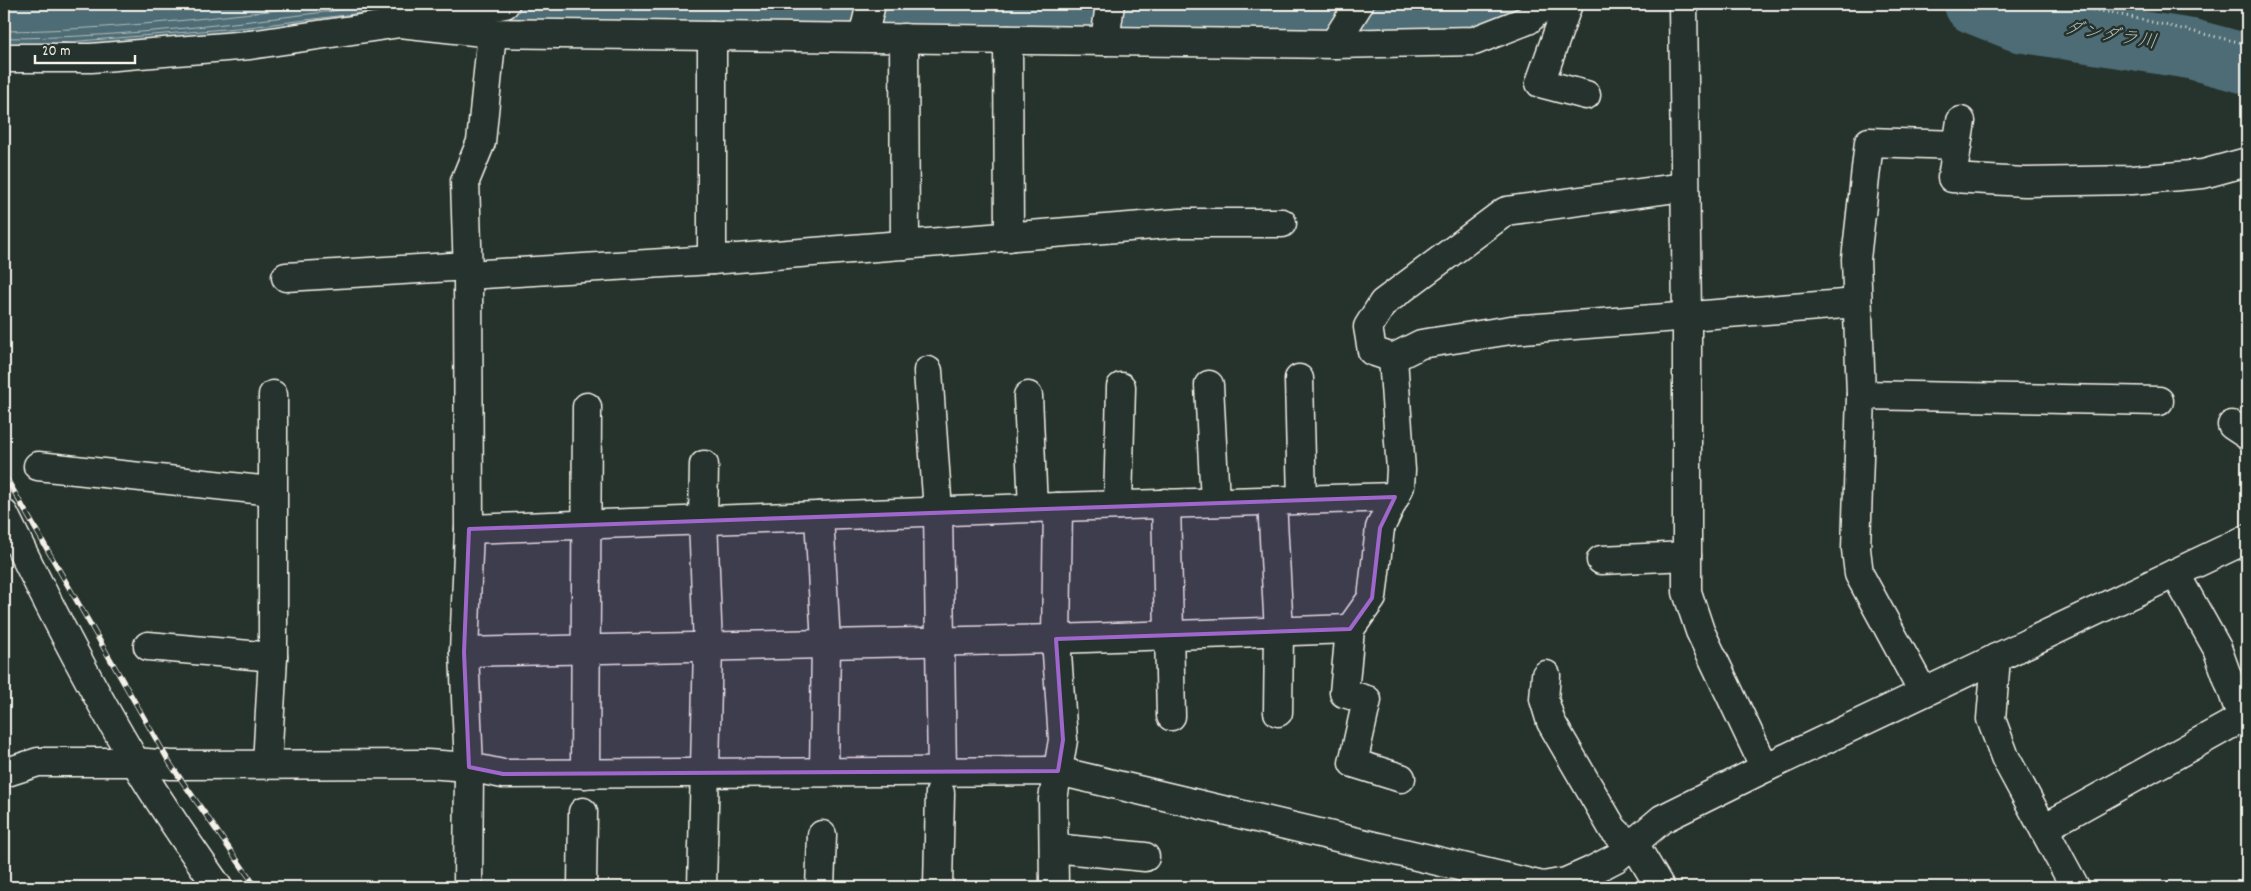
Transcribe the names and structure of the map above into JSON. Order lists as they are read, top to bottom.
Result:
{
  "water": ["ダンダラ川"],
  "scale_bar": "20 m"
}
